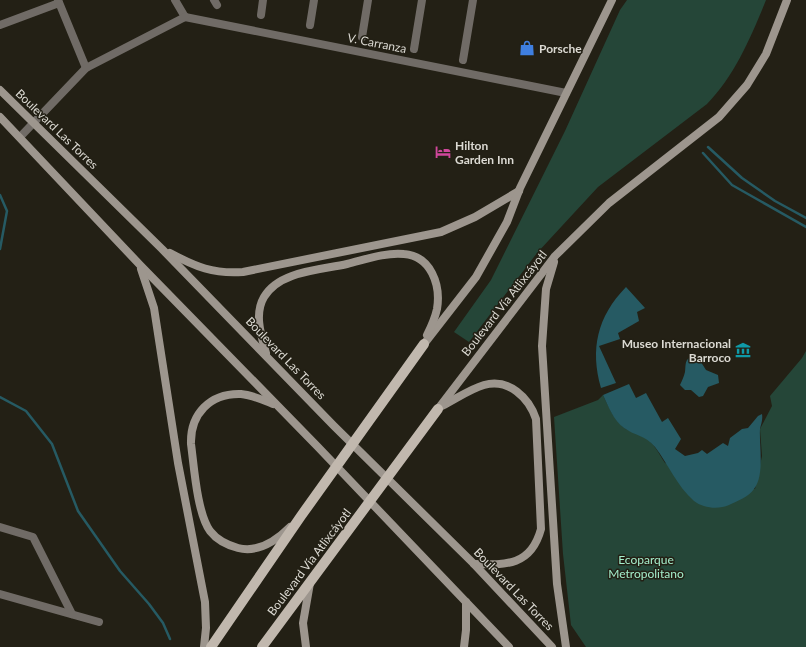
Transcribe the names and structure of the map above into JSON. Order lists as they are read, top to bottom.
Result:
{
  "streets": {
    "main road": ["Boulevard Las Torres", "Boulevard Vía Atlixcáyotl"],
    "street": ["V. Carranza"]
  },
  "parks": ["Ecoparque Metropolitano"],
  "places": {
    "shop": ["Porsche"],
    "hotel": ["Hilton Garden Inn"],
    "museum": ["Museo Internacional Barroco"]
  }
}
